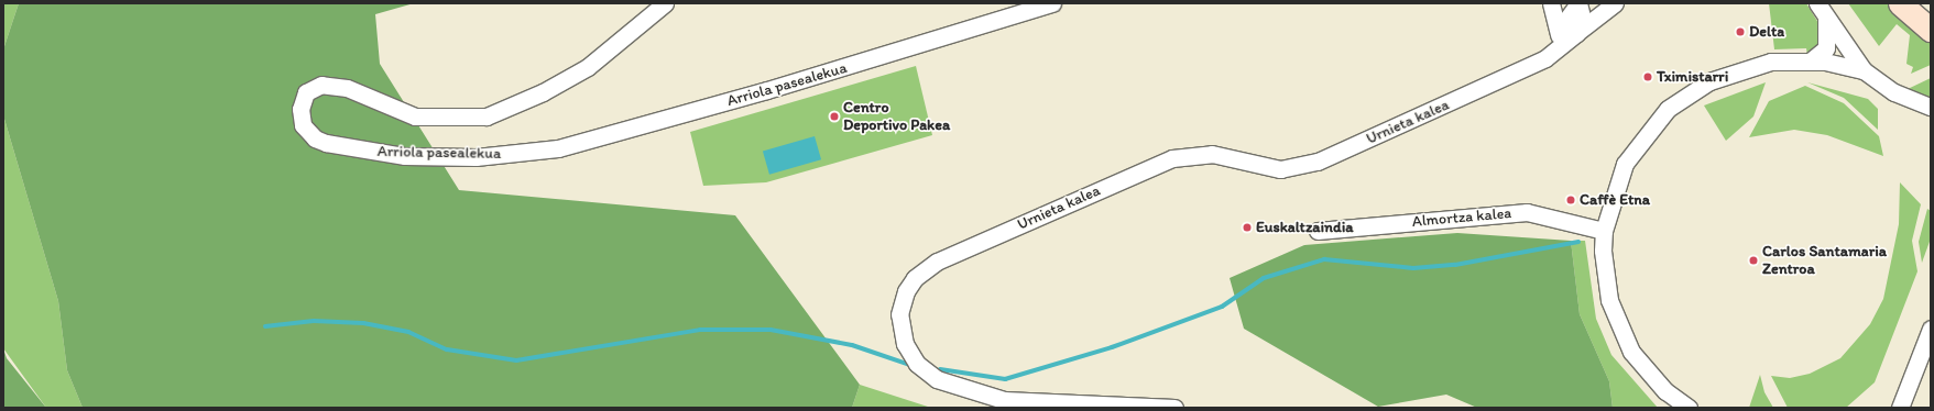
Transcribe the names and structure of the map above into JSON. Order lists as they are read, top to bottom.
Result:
{
  "streets": {
    "street": ["Arriola pasealekua", "Urnieta kalea", "Almortza kalea"]
  },
  "places": [
    "Delta",
    "Tximistarri",
    "Centro Deportivo Pakea",
    "Caffè Etna",
    "Euskaltzaindia",
    "Carlos Santamaria Zentroa"
  ]
}
